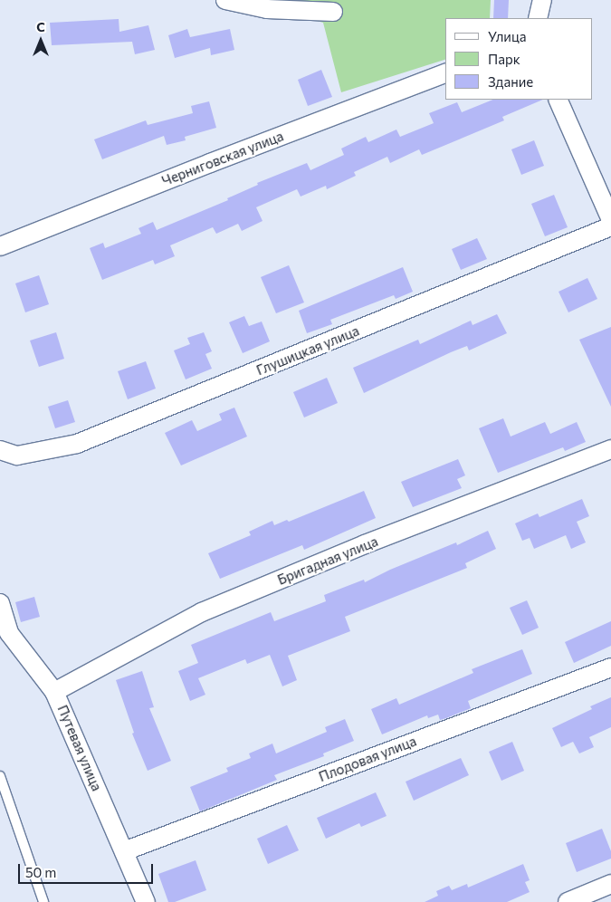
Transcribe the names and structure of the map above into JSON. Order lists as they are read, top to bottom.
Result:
{
  "streets": {
    "street": [
      "Черниговская улица",
      "Глушицкая улица",
      "Бригадная улица",
      "Путевая улица",
      "Плодовая улица"
    ]
  },
  "crossings": [
    ["Бригадная улица", "Путевая улица"],
    ["Путевая улица", "Плодовая улица"]
  ],
  "legend": ["Улица", "Парк", "Здание"],
  "scale_bar": "50 m",
  "north": "top"
}
